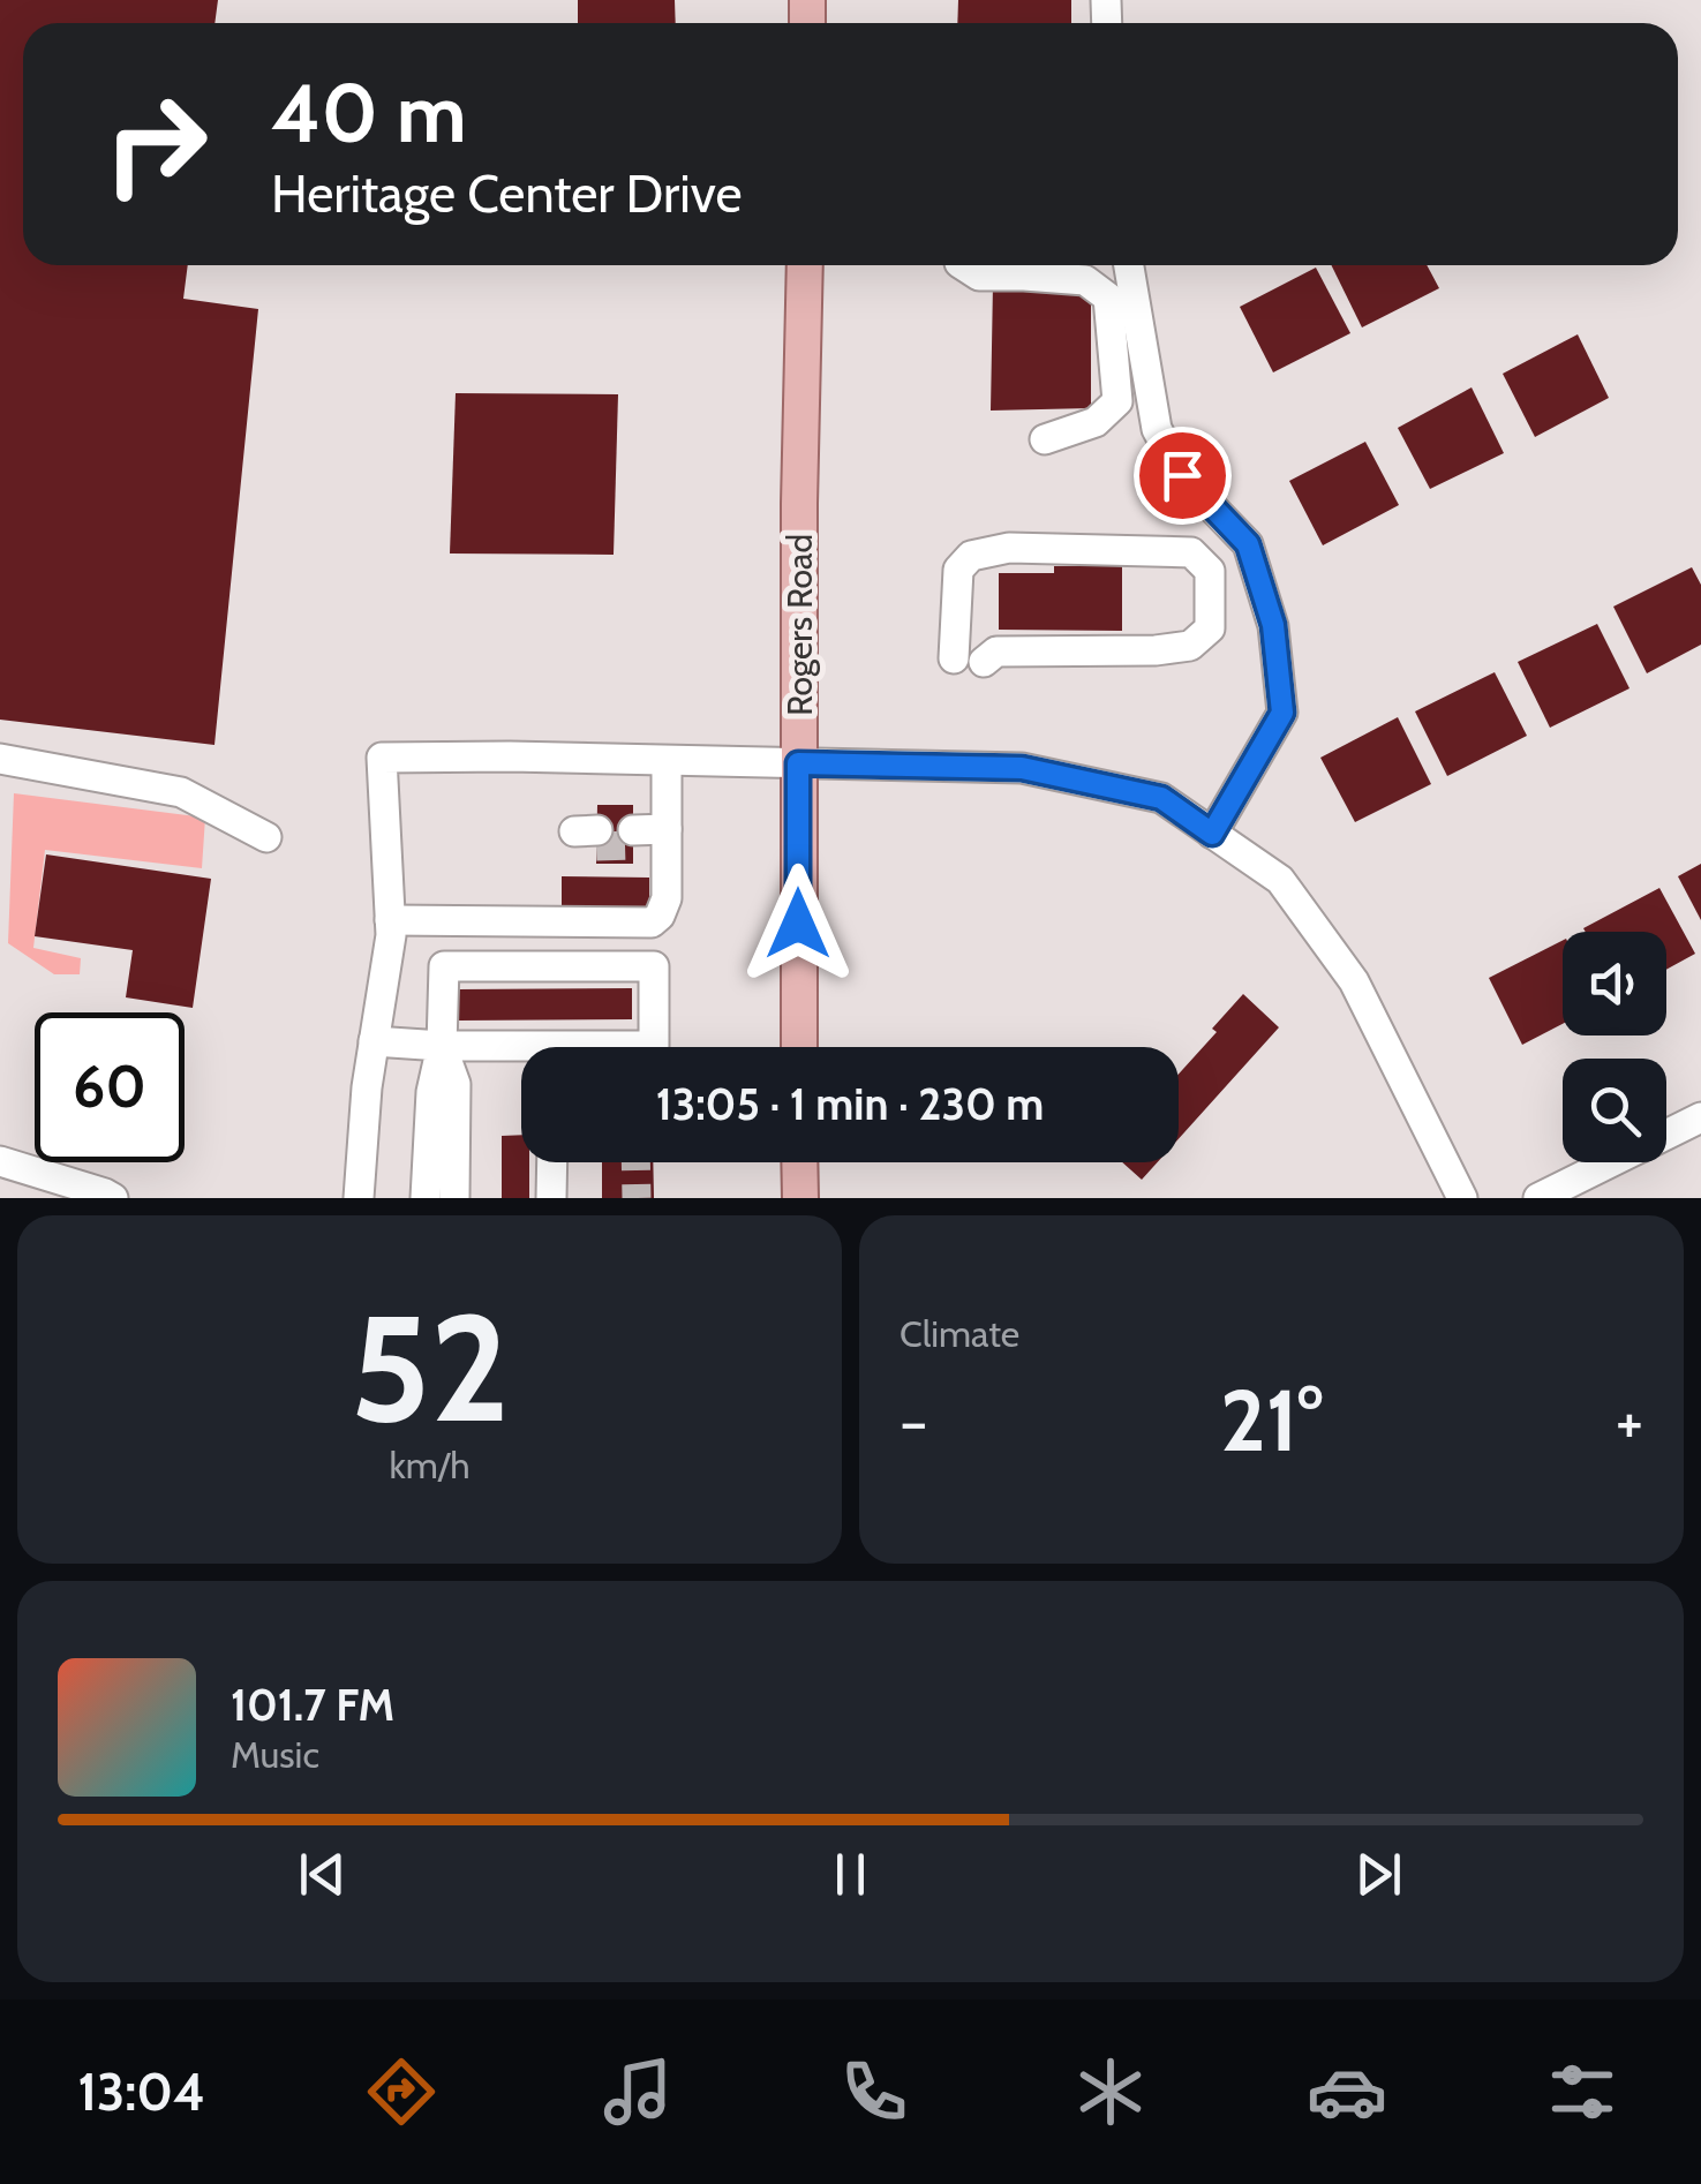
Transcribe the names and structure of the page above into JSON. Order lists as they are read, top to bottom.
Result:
{
  "streets": {
    "main road": ["Rogers Road"]
  },
  "page": {
    "turn": ["40 m", "Heritage Center Drive"],
    "limit": "60",
    "trip": "13:05 · 1 min · 230 m",
    "tile": [
      ["52", "km/h"],
      "Climate"
    ],
    "heat": ["−", "21°", "+"],
    "song": ["101.7 FM", "Music"],
    "tabs": "13:04"
  }
}
